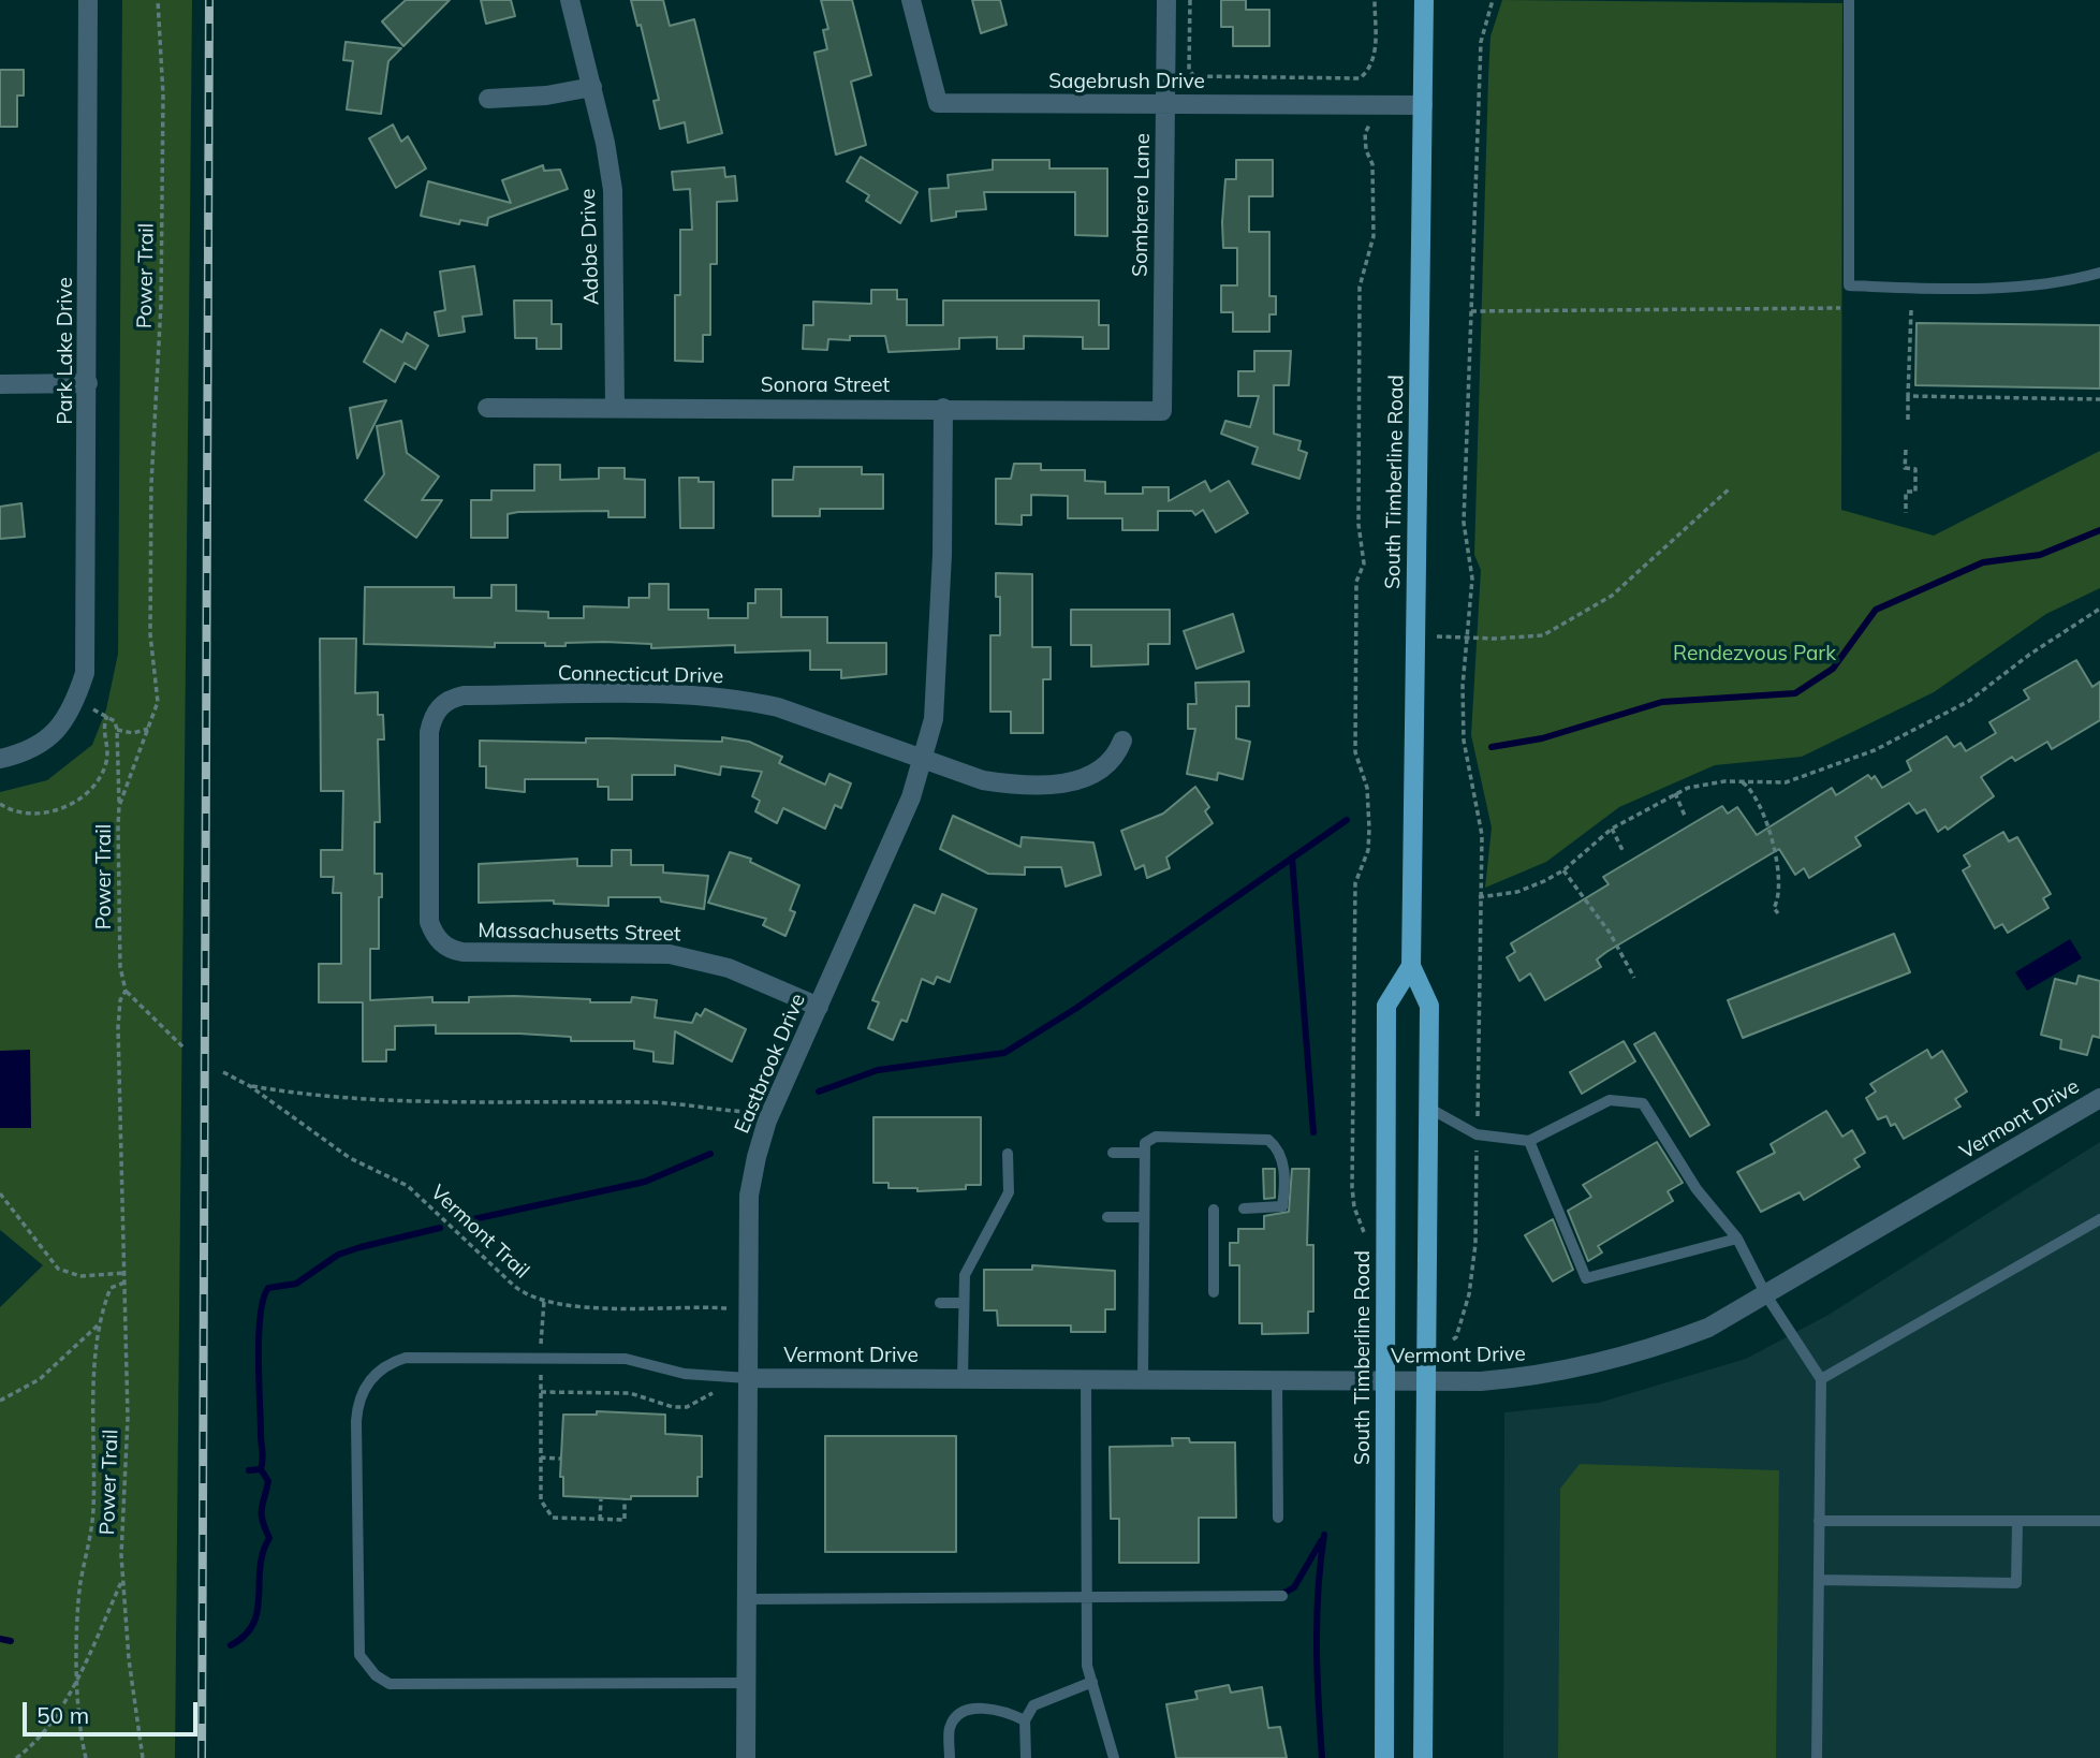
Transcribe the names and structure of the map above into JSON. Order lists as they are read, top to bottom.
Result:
{
  "streets": {
    "main road": ["South Timberline Road"],
    "street": [
      "Sagebrush Drive",
      "Sombrero Lane",
      "Adobe Drive",
      "Park Lake Drive",
      "Sonora Street",
      "Connecticut Drive",
      "Massachusetts Street",
      "Eastbrook Drive",
      "Vermont Drive"
    ],
    "path": ["Power Trail", "Vermont Trail"]
  },
  "crossings": [
    ["Sagebrush Drive", "Sombrero Lane"],
    ["Sagebrush Drive", "South Timberline Road"],
    ["Sombrero Lane", "Sonora Street"],
    ["Adobe Drive", "Sonora Street"],
    ["Sonora Street", "Eastbrook Drive"],
    ["South Timberline Road", "Vermont Drive"],
    ["Connecticut Drive", "Massachusetts Street"],
    ["Connecticut Drive", "Eastbrook Drive"],
    ["Massachusetts Street", "Eastbrook Drive"],
    ["Eastbrook Drive", "Vermont Drive"],
    ["Eastbrook Drive", "Vermont Trail"]
  ],
  "parks": ["Rendezvous Park"],
  "scale_bar": "50 m"
}
